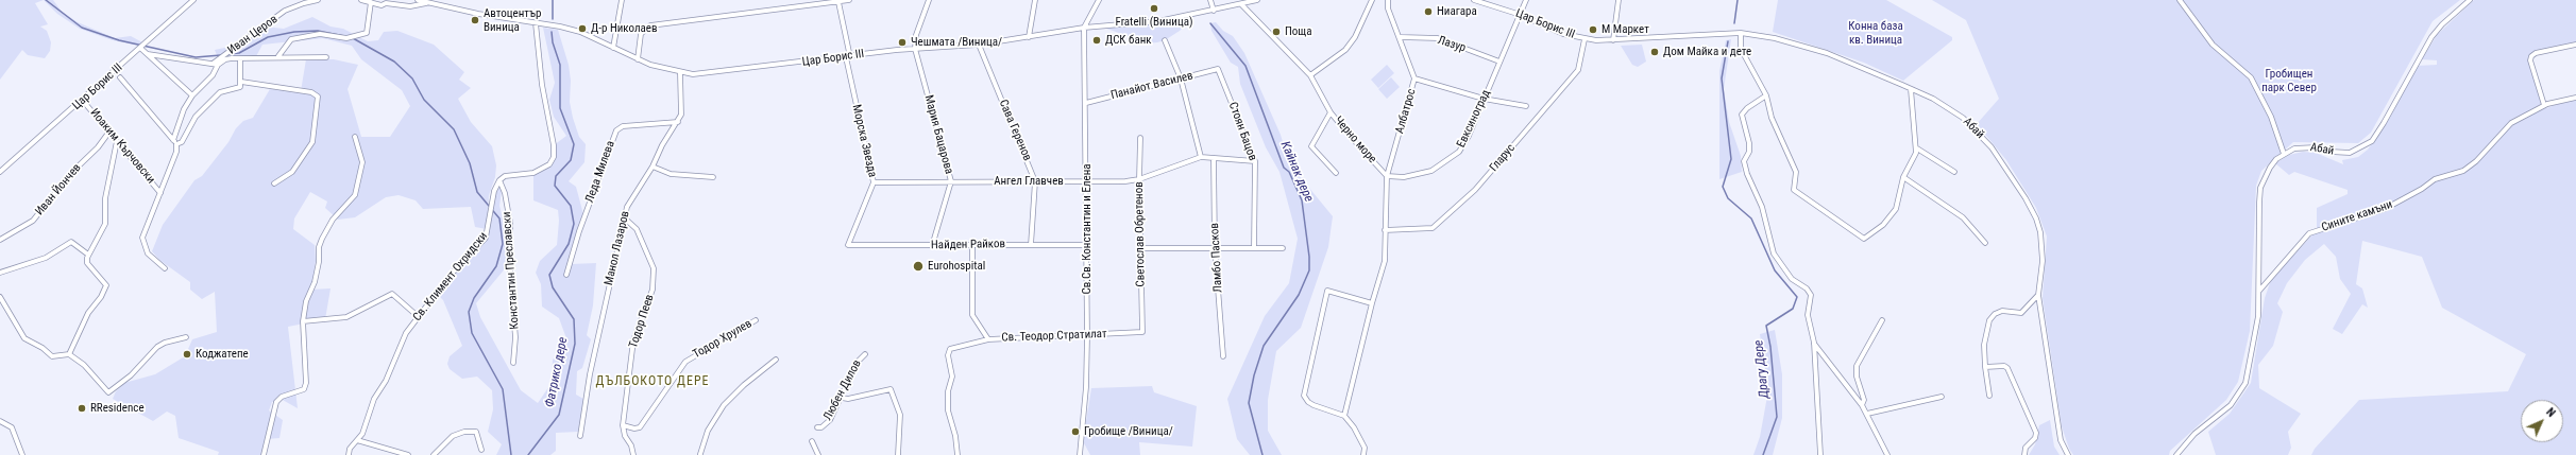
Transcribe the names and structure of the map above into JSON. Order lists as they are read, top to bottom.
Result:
{
  "streets": {
    "street": [
      "Цар Борис III",
      "Иван Церов",
      "Лазур",
      "Панайот Василев",
      "Албатрос",
      "Евксиноград",
      "Абай",
      "Сава Геренов",
      "Стоян Бацов",
      "Мария Бацарова",
      "Черно море",
      "Морска Звезда",
      "Иоаким Кърчовски",
      "Гларус",
      "Леда Милева",
      "Ангел Главчев",
      "Иван Йончев",
      "Сините камъни",
      "Св.Св. Константин и Елена",
      "Светослав Обретенов",
      "Найден Райков",
      "Манол Лазаров",
      "Ламбо Пасков",
      "Константин Преславски",
      "Св. Климент Охридски",
      "Тодор Пеев",
      "Св. Теодор Стратилат",
      "Тодор Хрулев",
      "Любен Дилов"
    ]
  },
  "crossings": [
    ["Цар Борис III", "Евксиноград"],
    ["Цар Борис III", "Абай"],
    ["Цар Борис III", "Сава Геренов"],
    ["Цар Борис III", "Мария Бацарова"],
    ["Цар Борис III", "Черно море"],
    ["Цар Борис III", "Морска Звезда"],
    ["Цар Борис III", "Иоаким Кърчовски"],
    ["Цар Борис III", "Гларус"],
    ["Цар Борис III", "Св.Св. Константин и Елена"],
    ["Цар Борис III", "Манол Лазаров"],
    ["Лазур", "Албатрос"],
    ["Лазур", "Евксиноград"],
    ["Панайот Василев", "Стоян Бацов"],
    ["Панайот Василев", "Св.Св. Константин и Елена"],
    ["Албатрос", "Евксиноград"],
    ["Албатрос", "Черно море"],
    ["Евксиноград", "Черно море"],
    ["Абай", "Сините камъни"],
    ["Сава Геренов", "Ангел Главчев"],
    ["Сава Геренов", "Найден Райков"],
    ["Стоян Бацов", "Ангел Главчев"],
    ["Мария Бацарова", "Ангел Главчев"],
    ["Мария Бацарова", "Найден Райков"],
    ["Морска Звезда", "Ангел Главчев"],
    ["Морска Звезда", "Найден Райков"],
    ["Иоаким Кърчовски", "Иван Йончев"],
    ["Леда Милева", "Манол Лазаров"],
    ["Ангел Главчев", "Св.Св. Константин и Елена"],
    ["Ангел Главчев", "Светослав Обретенов"],
    ["Ангел Главчев", "Ламбо Пасков"],
    ["Св.Св. Константин и Елена", "Найден Райков"],
    ["Св.Св. Константин и Елена", "Св. Теодор Стратилат"],
    ["Светослав Обретенов", "Св. Теодор Стратилат"],
    ["Найден Райков", "Св. Теодор Стратилат"],
    ["Манол Лазаров", "Тодор Пеев"],
    ["Константин Преславски", "Св. Климент Охридски"],
    ["Тодор Пеев", "Тодор Хрулев"]
  ],
  "districts": ["ДЪЛБОКОТО ДЕРЕ"],
  "water": ["Кайнак дере", "Драгу Дере", "Фатрико дере"],
  "parks": ["Конна база кв. Виница", "Гробищен парк Север"],
  "places": [
    "Fratelli (Виница)",
    "Ниагара",
    "Автоцентър Виница",
    "Д-р Николаев",
    "М Маркет",
    "Поща",
    "ДСК банк",
    "Чешмата /Виница/",
    "Дом Майка и дете",
    "Eurohospital",
    "Коджатепе",
    "RResidence",
    "Гробище /Виница/"
  ],
  "north": "top right"
}
